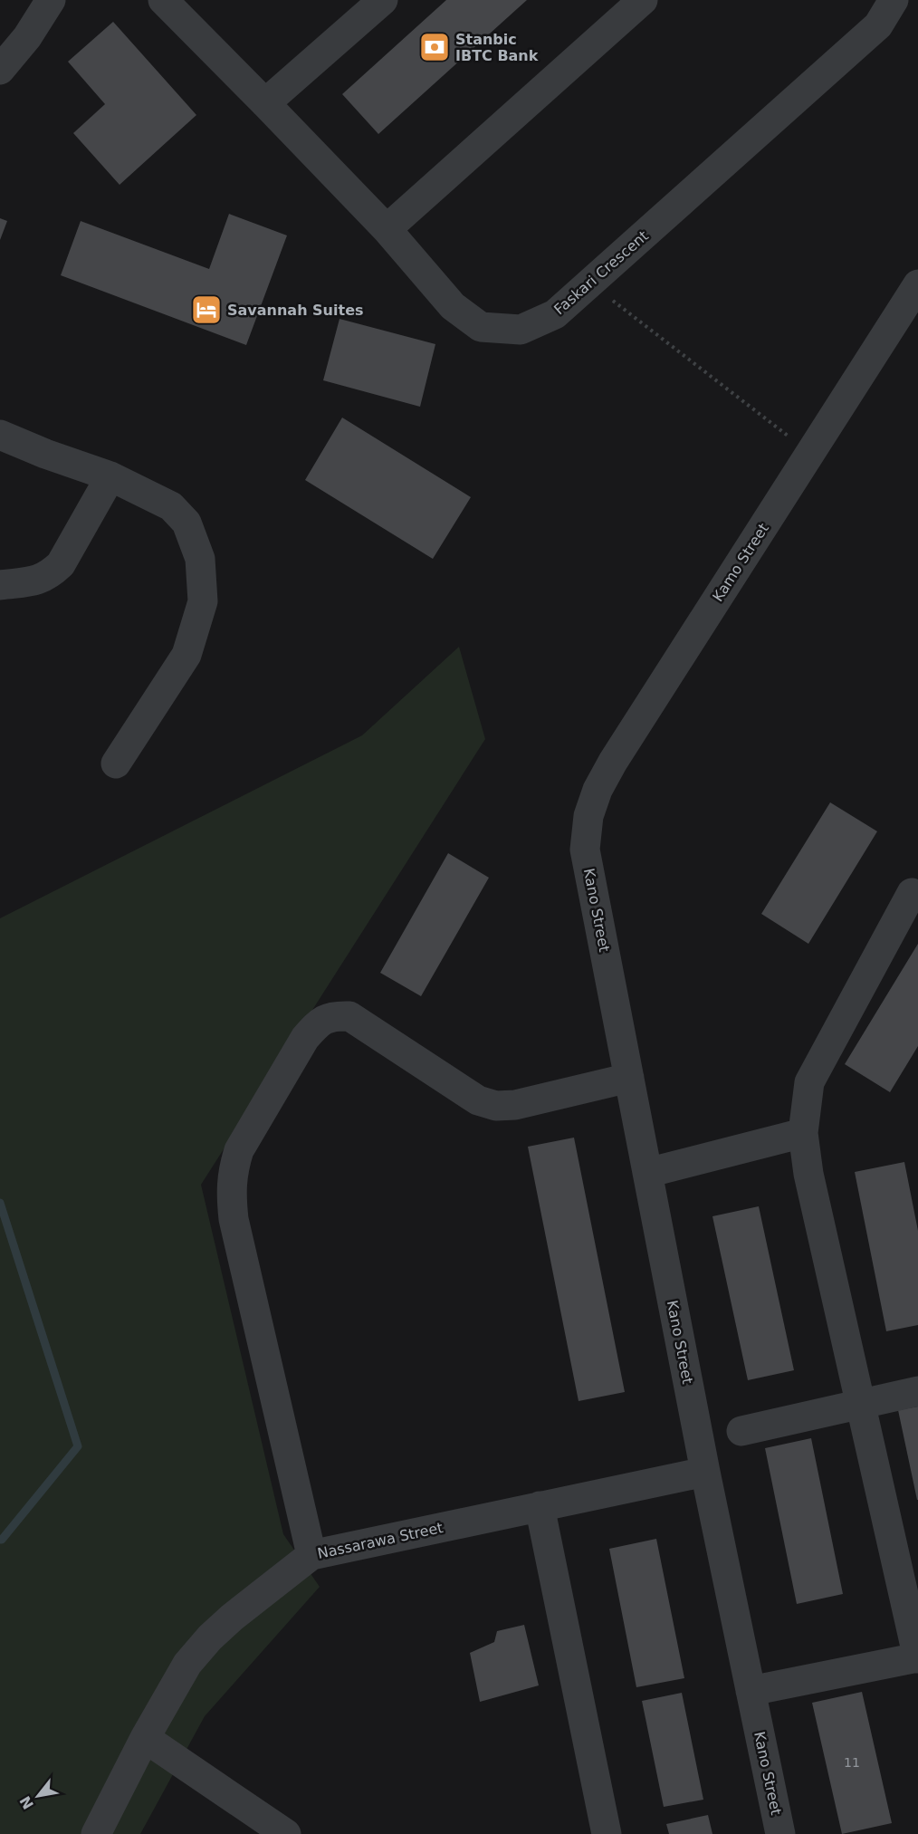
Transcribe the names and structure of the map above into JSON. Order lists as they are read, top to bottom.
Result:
{
  "streets": {
    "street": [
      "Faskari Crescent",
      "Kamo Street",
      "Kano Street",
      "Nassarawa Street"
    ]
  },
  "crossings": [
    ["Kamo Street", "Kano Street"],
    ["Kano Street", "Nassarawa Street"]
  ],
  "places": {
    "bank": ["Stanbic IBTC Bank"],
    "hotel": ["Savannah Suites"]
  },
  "house_numbers": ["11"],
  "north": "bottom left"
}
